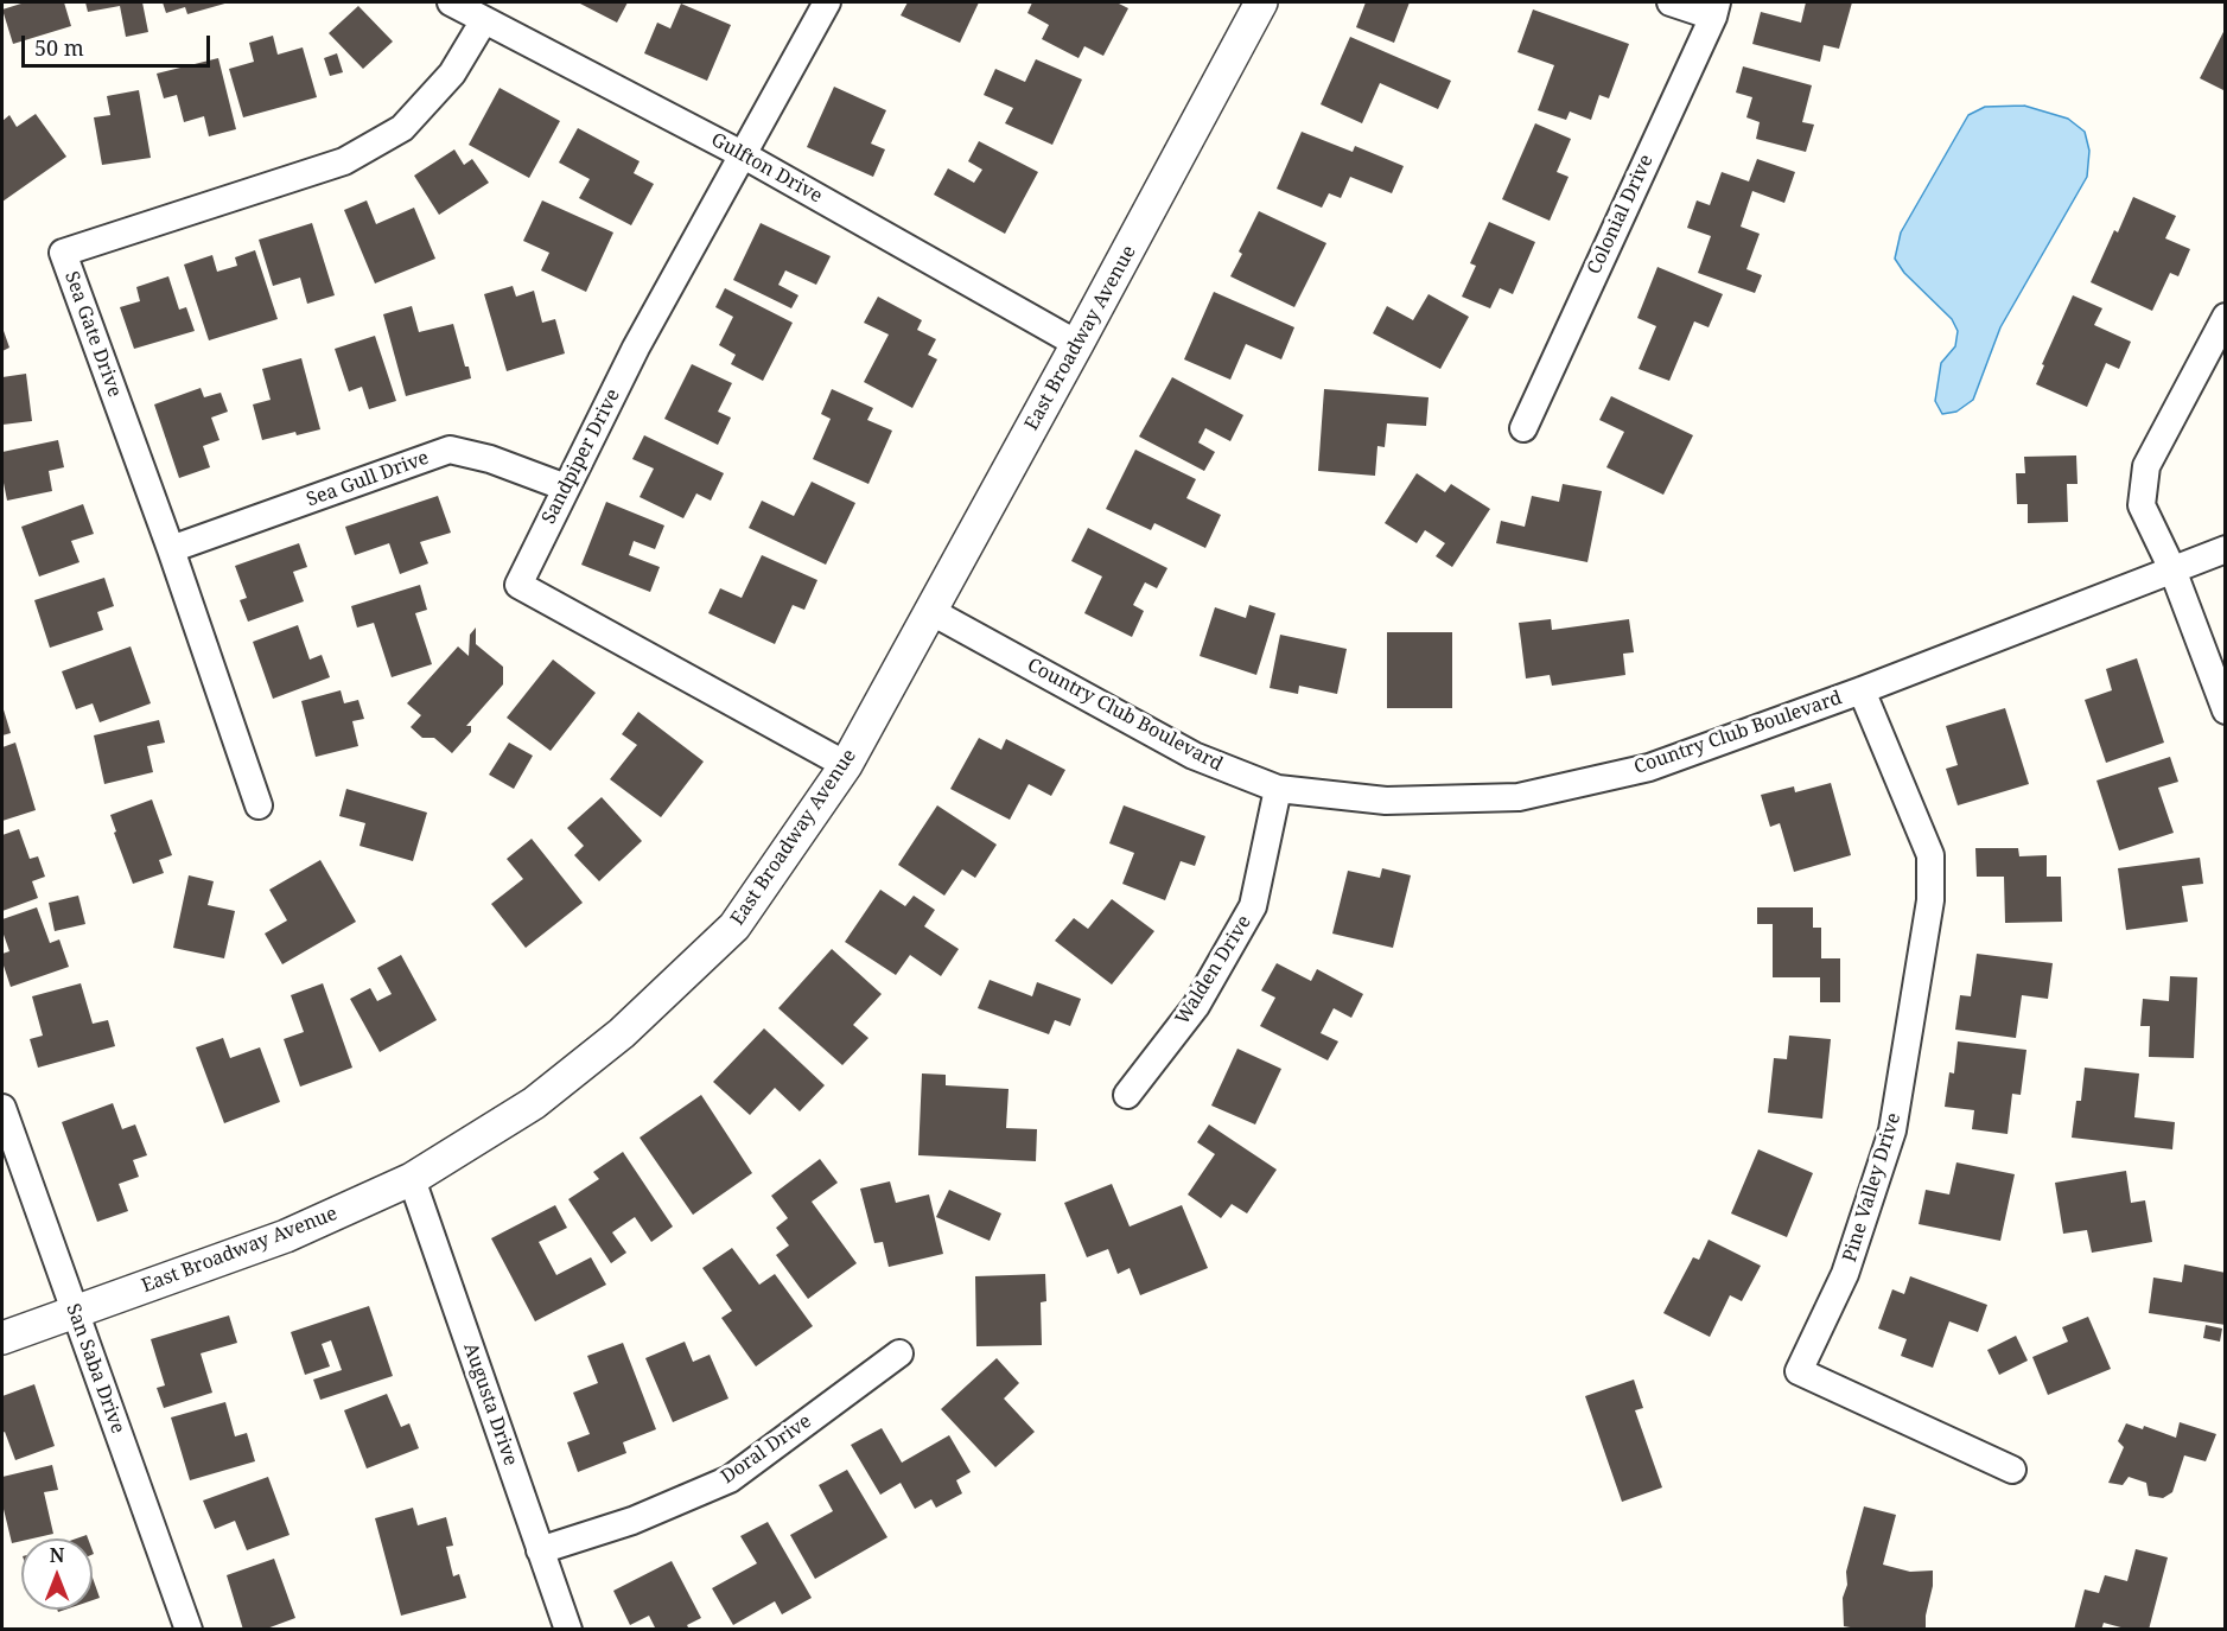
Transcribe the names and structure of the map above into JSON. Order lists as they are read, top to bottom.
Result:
{
  "streets": {
    "street": [
      "Gulfton Drive",
      "Colonial Drive",
      "Sea Gate Drive",
      "East Broadway Avenue",
      "Sandpiper Drive",
      "Sea Gull Drive",
      "Country Club Boulevard",
      "Walden Drive",
      "Pine Valley Drive",
      "San Saba Drive",
      "Augusta Drive",
      "Doral Drive"
    ]
  },
  "crossings": [
    ["Gulfton Drive", "Sea Gate Drive"],
    ["Gulfton Drive", "East Broadway Avenue"],
    ["Gulfton Drive", "Sandpiper Drive"],
    ["Sea Gate Drive", "Sea Gull Drive"],
    ["East Broadway Avenue", "Sandpiper Drive"],
    ["East Broadway Avenue", "Country Club Boulevard"],
    ["East Broadway Avenue", "San Saba Drive"],
    ["East Broadway Avenue", "Augusta Drive"],
    ["Sandpiper Drive", "Sea Gull Drive"],
    ["Country Club Boulevard", "Walden Drive"],
    ["Country Club Boulevard", "Pine Valley Drive"],
    ["Augusta Drive", "Doral Drive"]
  ],
  "scale_bar": "50 m",
  "north": "top"
}
